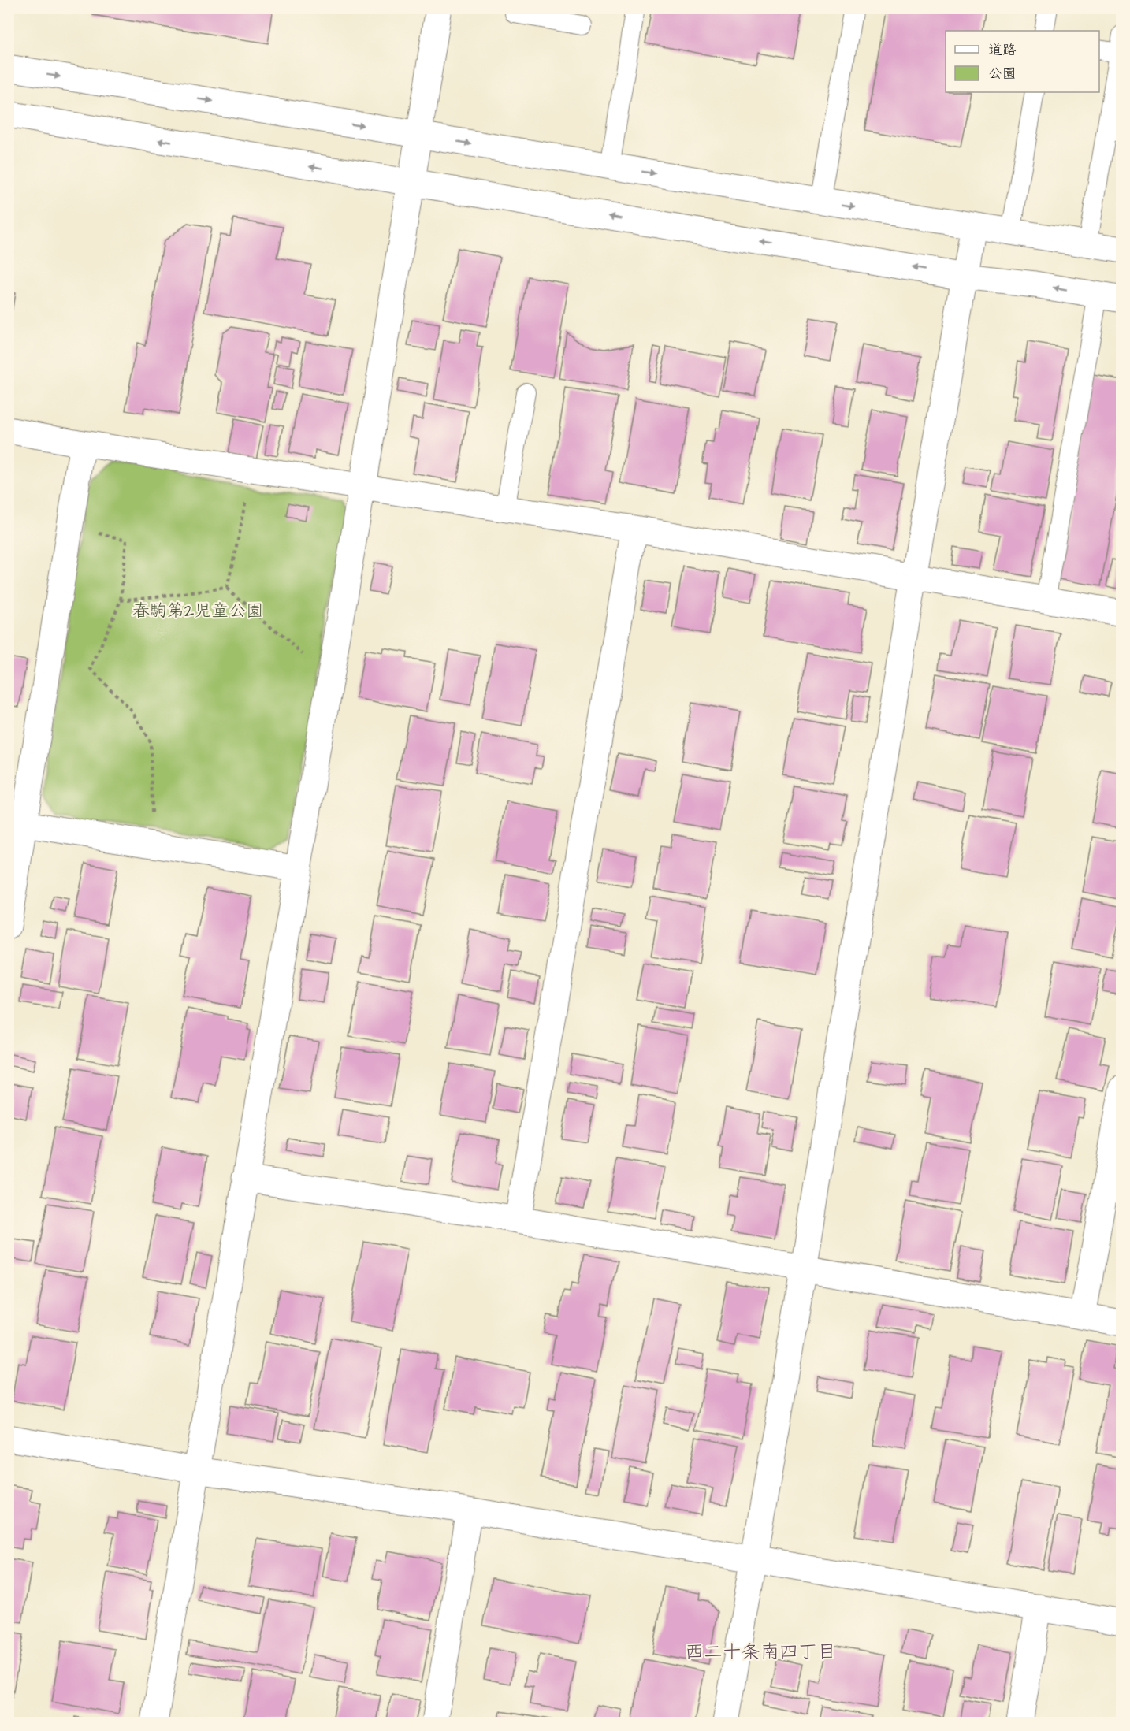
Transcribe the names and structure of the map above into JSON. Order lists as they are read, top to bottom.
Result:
{
  "districts": ["西二十条南四丁目"],
  "parks": ["春駒第2児童公園"],
  "legend": ["道路", "公園"]
}
